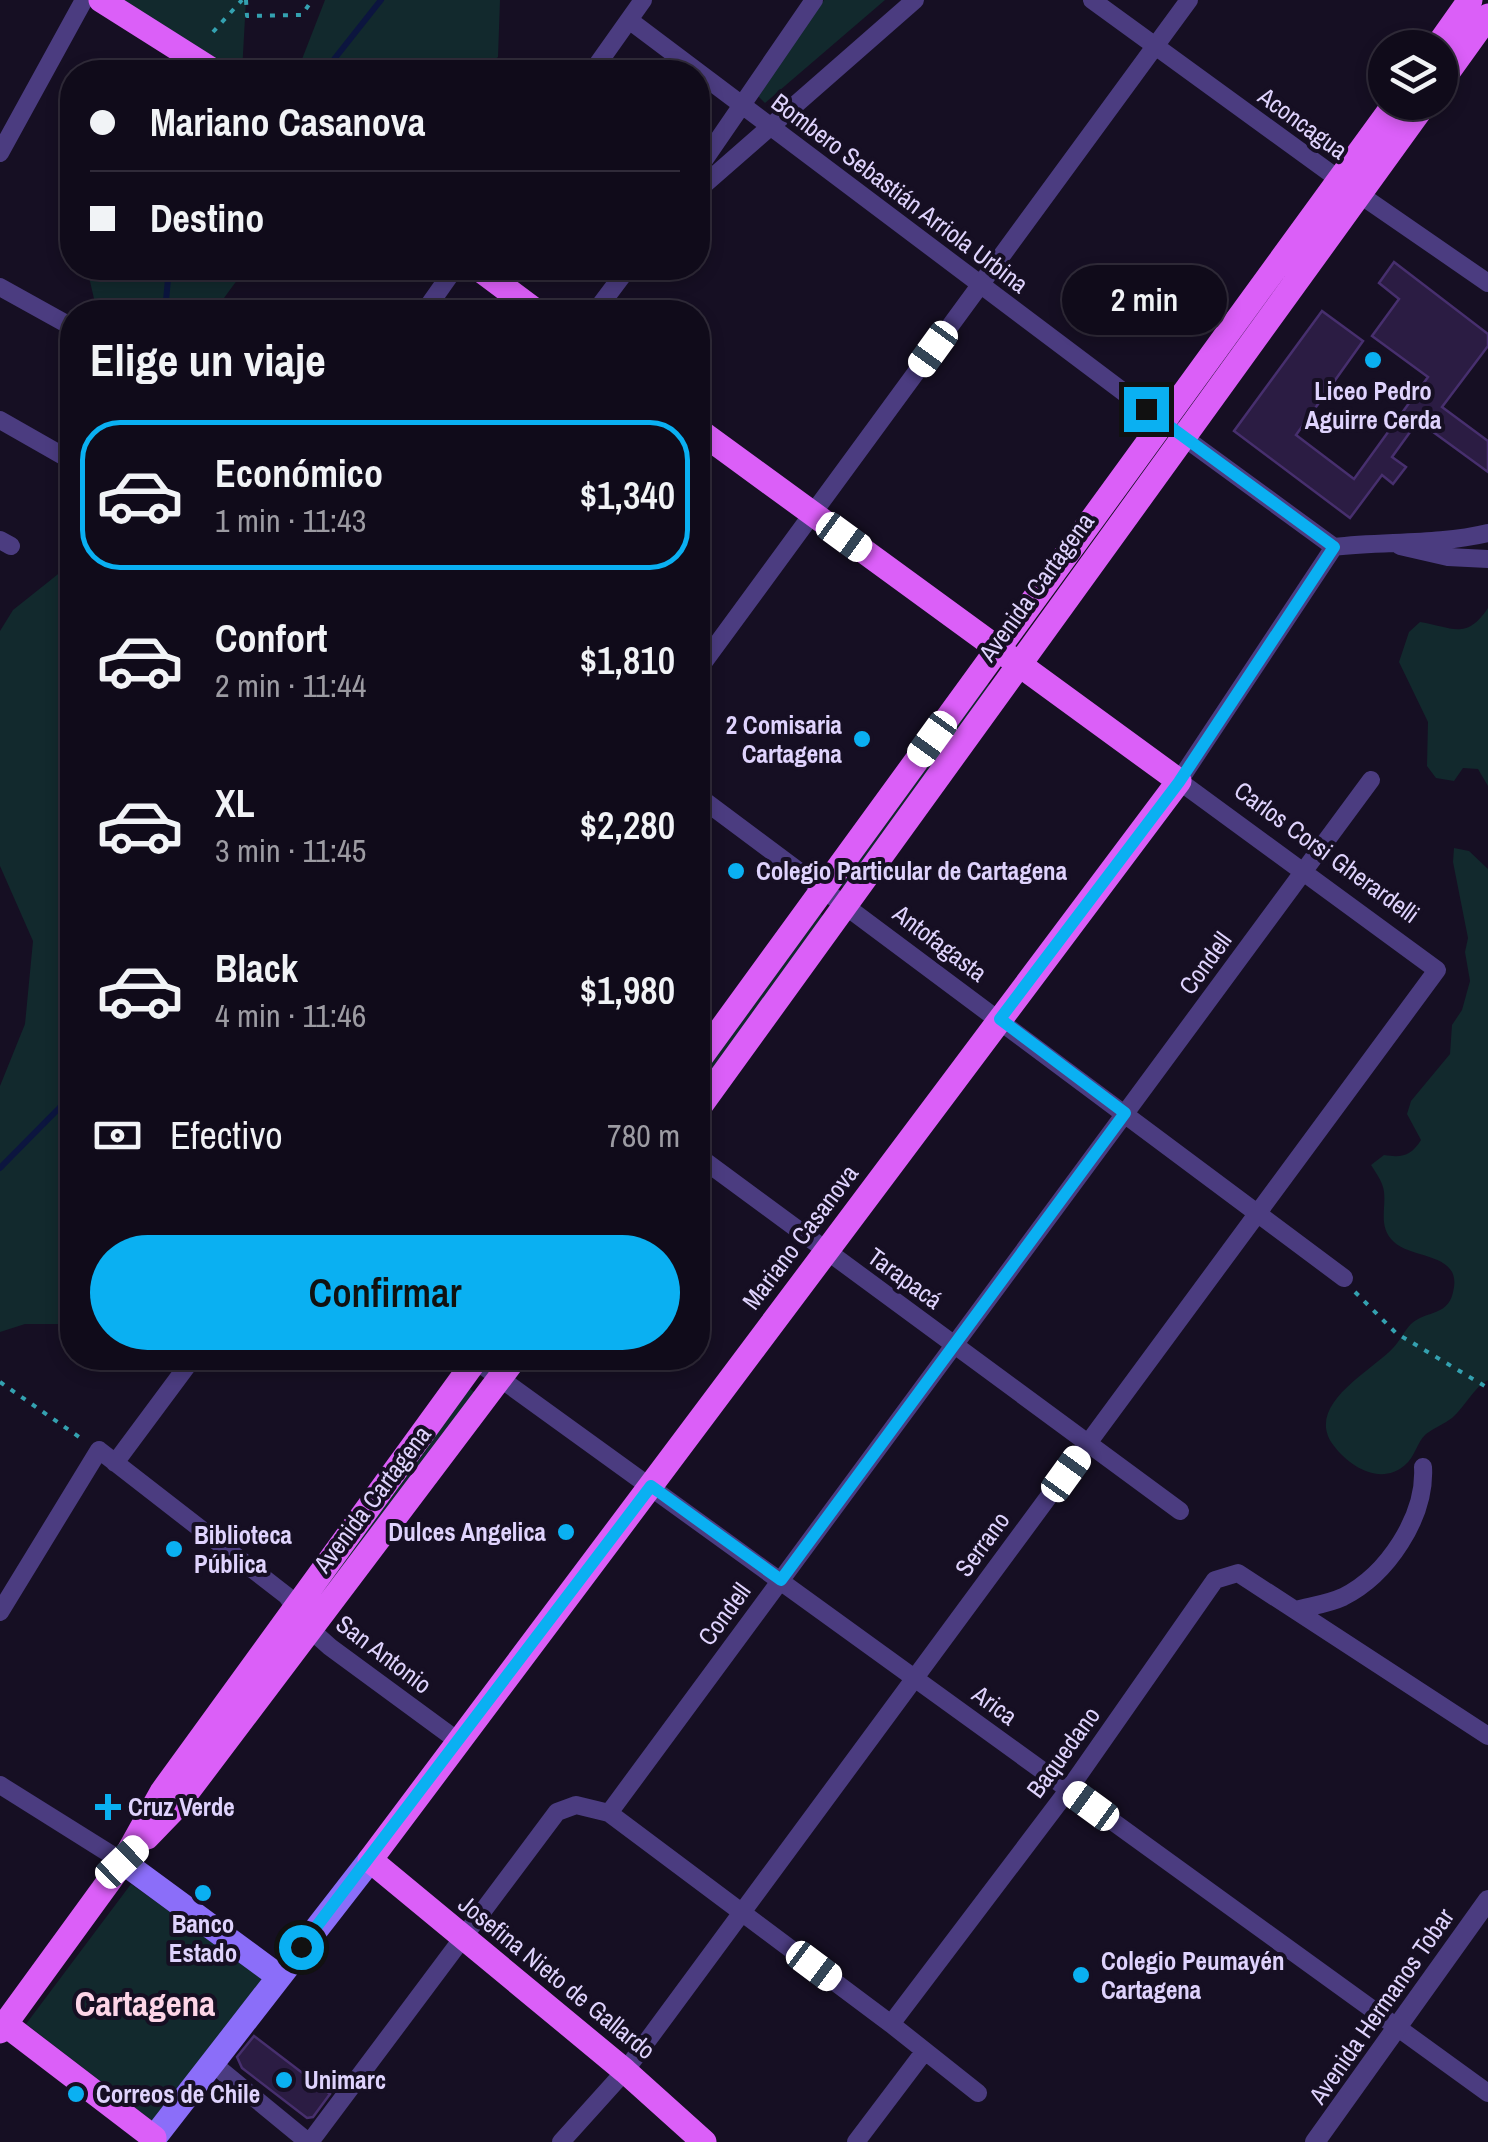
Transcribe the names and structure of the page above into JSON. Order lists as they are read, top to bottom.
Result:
{
  "streets": {
    "main road": [
      "Avenida Cartagena",
      "Carlos Corsi Gherardelli",
      "Mariano Casanova",
      "Josefina Nieto de Gallardo"
    ],
    "street": [
      "Aconcagua",
      "Bombero Sebastián Arriola Urbina",
      "Antofagasta",
      "Condell",
      "Tarapacá",
      "Serrano",
      "San Antonio",
      "Arica",
      "Baquedano",
      "Avenida Hermanos Tobar"
    ]
  },
  "crossings": [
    ["Aconcagua", "Avenida Cartagena"],
    ["Bombero Sebastián Arriola Urbina", "Avenida Cartagena"],
    ["Bombero Sebastián Arriola Urbina", "Mariano Casanova"],
    ["Avenida Cartagena", "Carlos Corsi Gherardelli"],
    ["Avenida Cartagena", "Antofagasta"],
    ["Avenida Cartagena", "San Antonio"],
    ["Carlos Corsi Gherardelli", "Condell"],
    ["Carlos Corsi Gherardelli", "Mariano Casanova"],
    ["Carlos Corsi Gherardelli", "Serrano"],
    ["Antofagasta", "Condell"],
    ["Antofagasta", "Mariano Casanova"],
    ["Antofagasta", "Serrano"],
    ["Condell", "Tarapacá"],
    ["Condell", "Arica"],
    ["Mariano Casanova", "Tarapacá"],
    ["Mariano Casanova", "San Antonio"],
    ["Mariano Casanova", "Arica"],
    ["Mariano Casanova", "Josefina Nieto de Gallardo"],
    ["Tarapacá", "Serrano"],
    ["Serrano", "Arica"],
    ["Serrano", "Josefina Nieto de Gallardo"],
    ["Arica", "Baquedano"],
    ["Arica", "Avenida Hermanos Tobar"]
  ],
  "districts": ["Cartagena"],
  "places": {
    "other": [
      "Liceo Pedro Aguirre Cerda",
      "2 Comisaria Cartagena",
      "Colegio Particular de Cartagena",
      "Dulces Angelica",
      "Biblioteca Pública",
      "Banco Estado",
      "Colegio Peumayén Cartagena",
      "Unimarc",
      "Correos de Chile"
    ],
    "health": ["Cruz Verde"]
  },
  "page": {
    "banner": ["Mariano Casanova", "Destino"],
    "bubble": "2 min",
    "heading": "Elige un viaje",
    "list": [
      {
        "name": "Económico",
        "note": "1 min · 11:43",
        "value": "$1,340"
      },
      {
        "name": "Confort",
        "note": "2 min · 11:44",
        "value": "$1,810"
      },
      {
        "name": "XL",
        "note": "3 min · 11:45",
        "value": "$2,280"
      },
      {
        "name": "Black",
        "note": "4 min · 11:46",
        "value": "$1,980"
      }
    ],
    "pay": ["Efectivo", "780 m"],
    "buttons": "Confirmar"
  }
}
